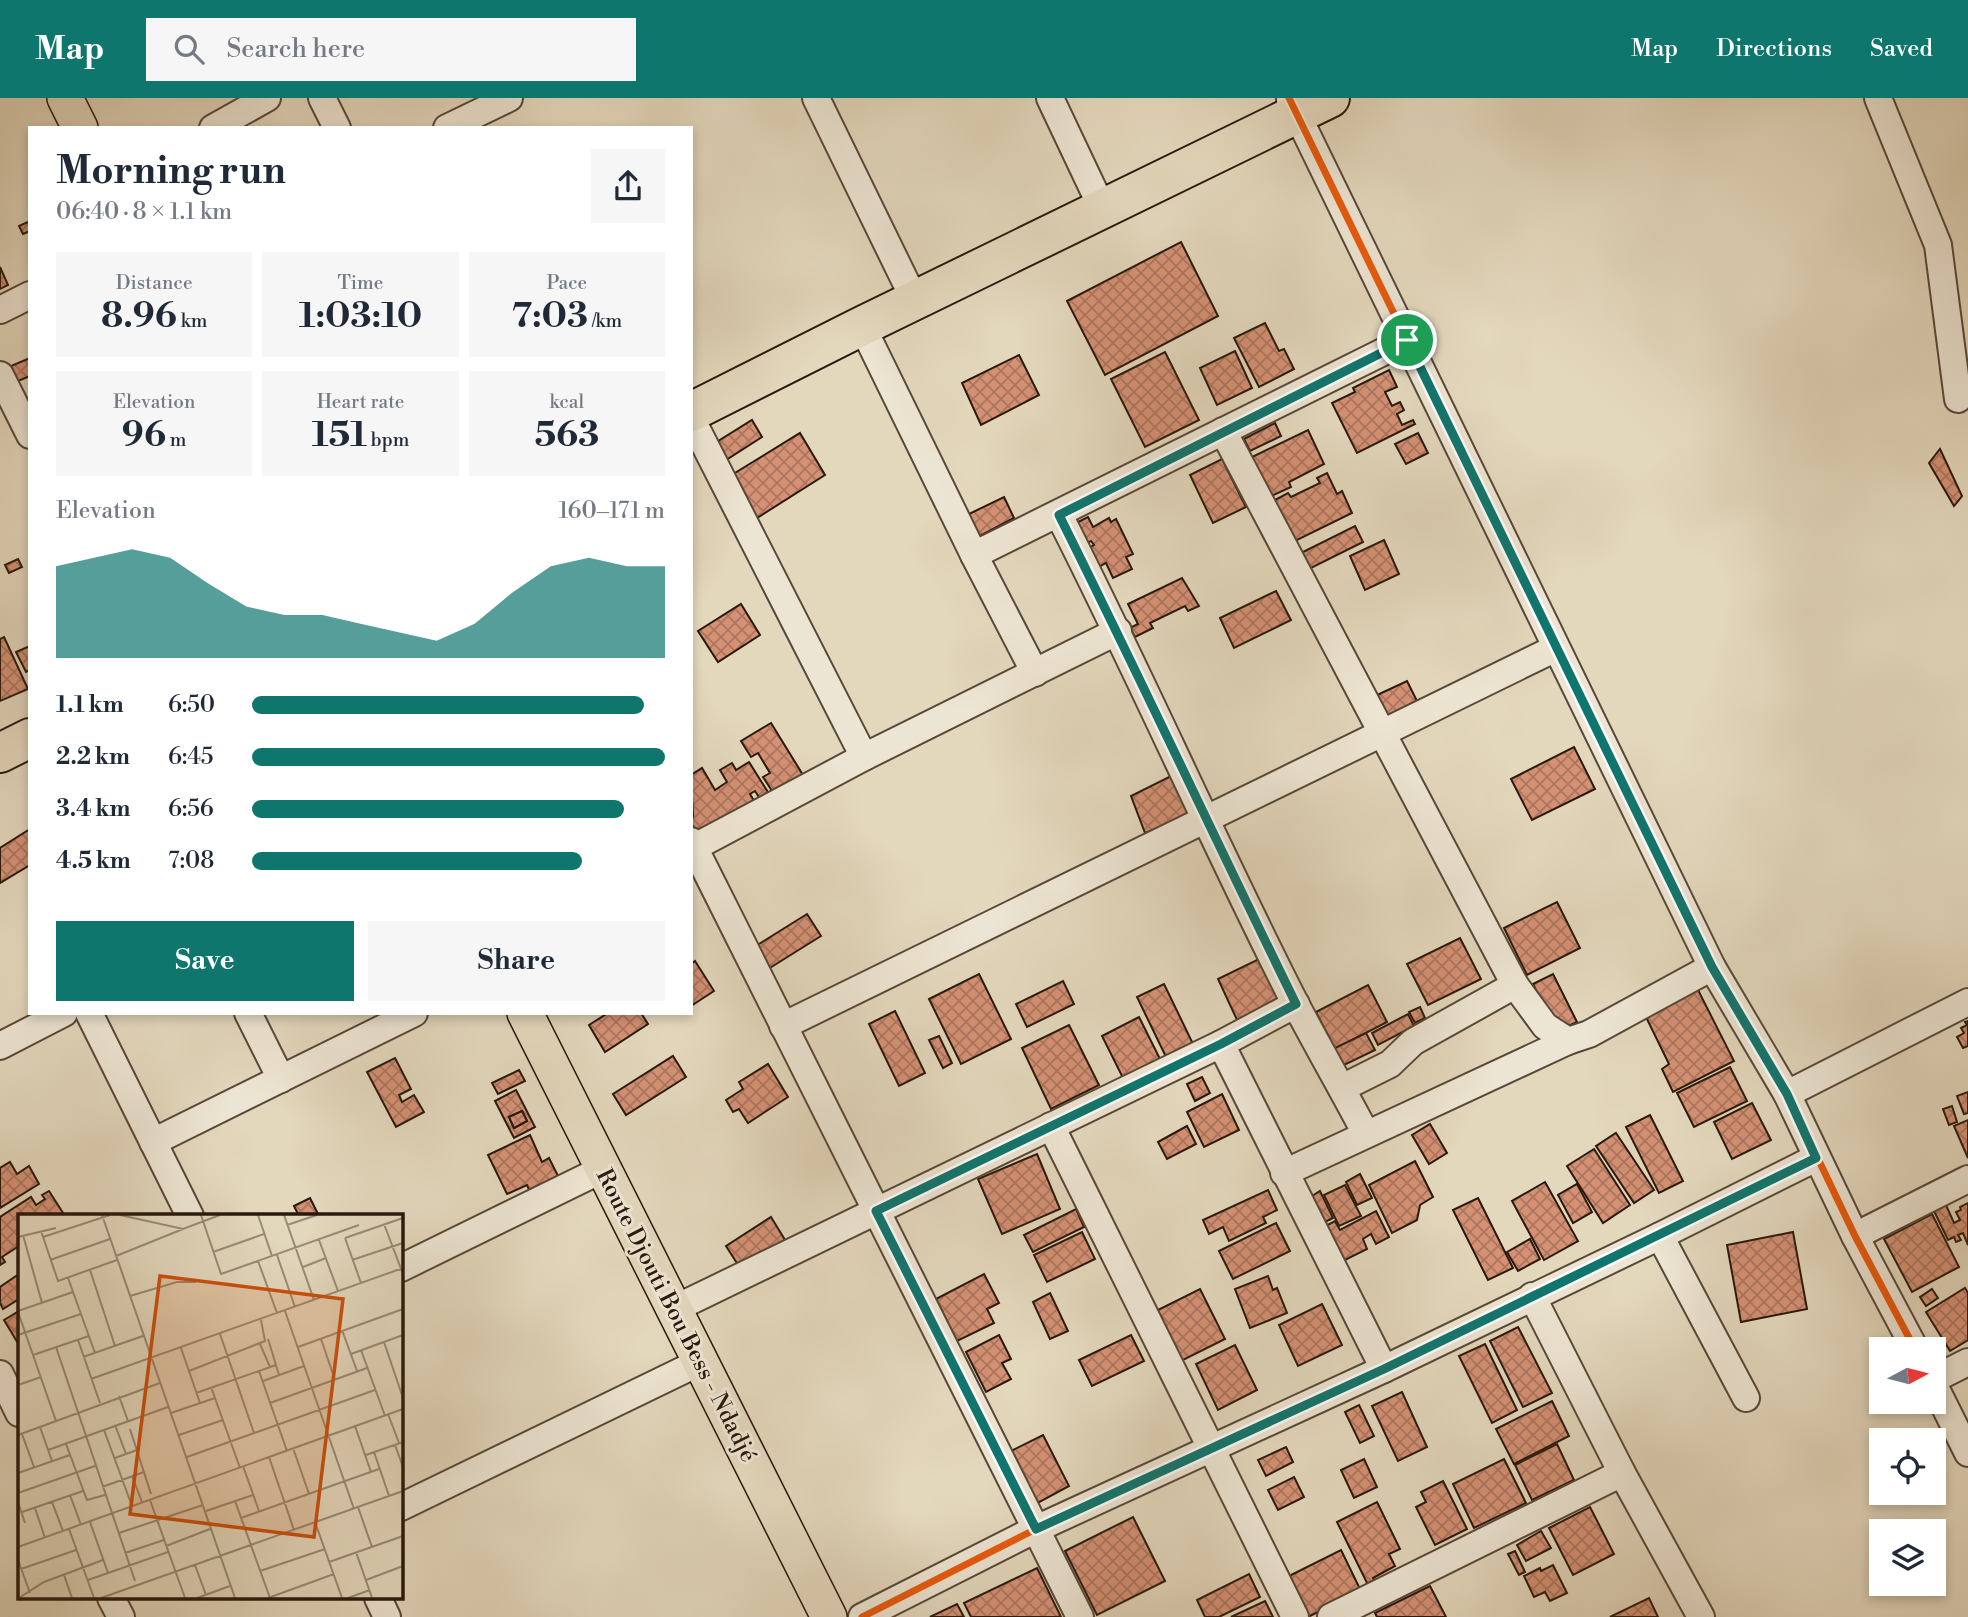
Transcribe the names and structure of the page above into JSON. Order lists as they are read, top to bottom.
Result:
{
  "streets": {
    "main road": ["Route Djouti Bou Bess - Ndadjé"]
  },
  "north": "right",
  "page": {
    "header": "Map",
    "search": "Search here",
    "nav": ["Map", "Directions", "Saved"],
    "heading": ["Morning run", "06:40 · 8 × 1.1 km"],
    "stats": [
      ["Distance", "8.96 km"],
      ["Time", "1:03:10"],
      ["Pace", "7:03 /km"],
      ["Elevation", "96 m"],
      ["Heart rate", "151 bpm"],
      ["kcal", "563"]
    ],
    "chart": ["Elevation", "160–171 m"],
    "list": [
      {
        "name": "1.1 km",
        "note": "6:50"
      },
      {
        "name": "2.2 km",
        "note": "6:45"
      },
      {
        "name": "3.4 km",
        "note": "6:56"
      },
      {
        "name": "4.5 km",
        "note": "7:08"
      }
    ],
    "buttons": ["Save", "Share"]
  }
}
